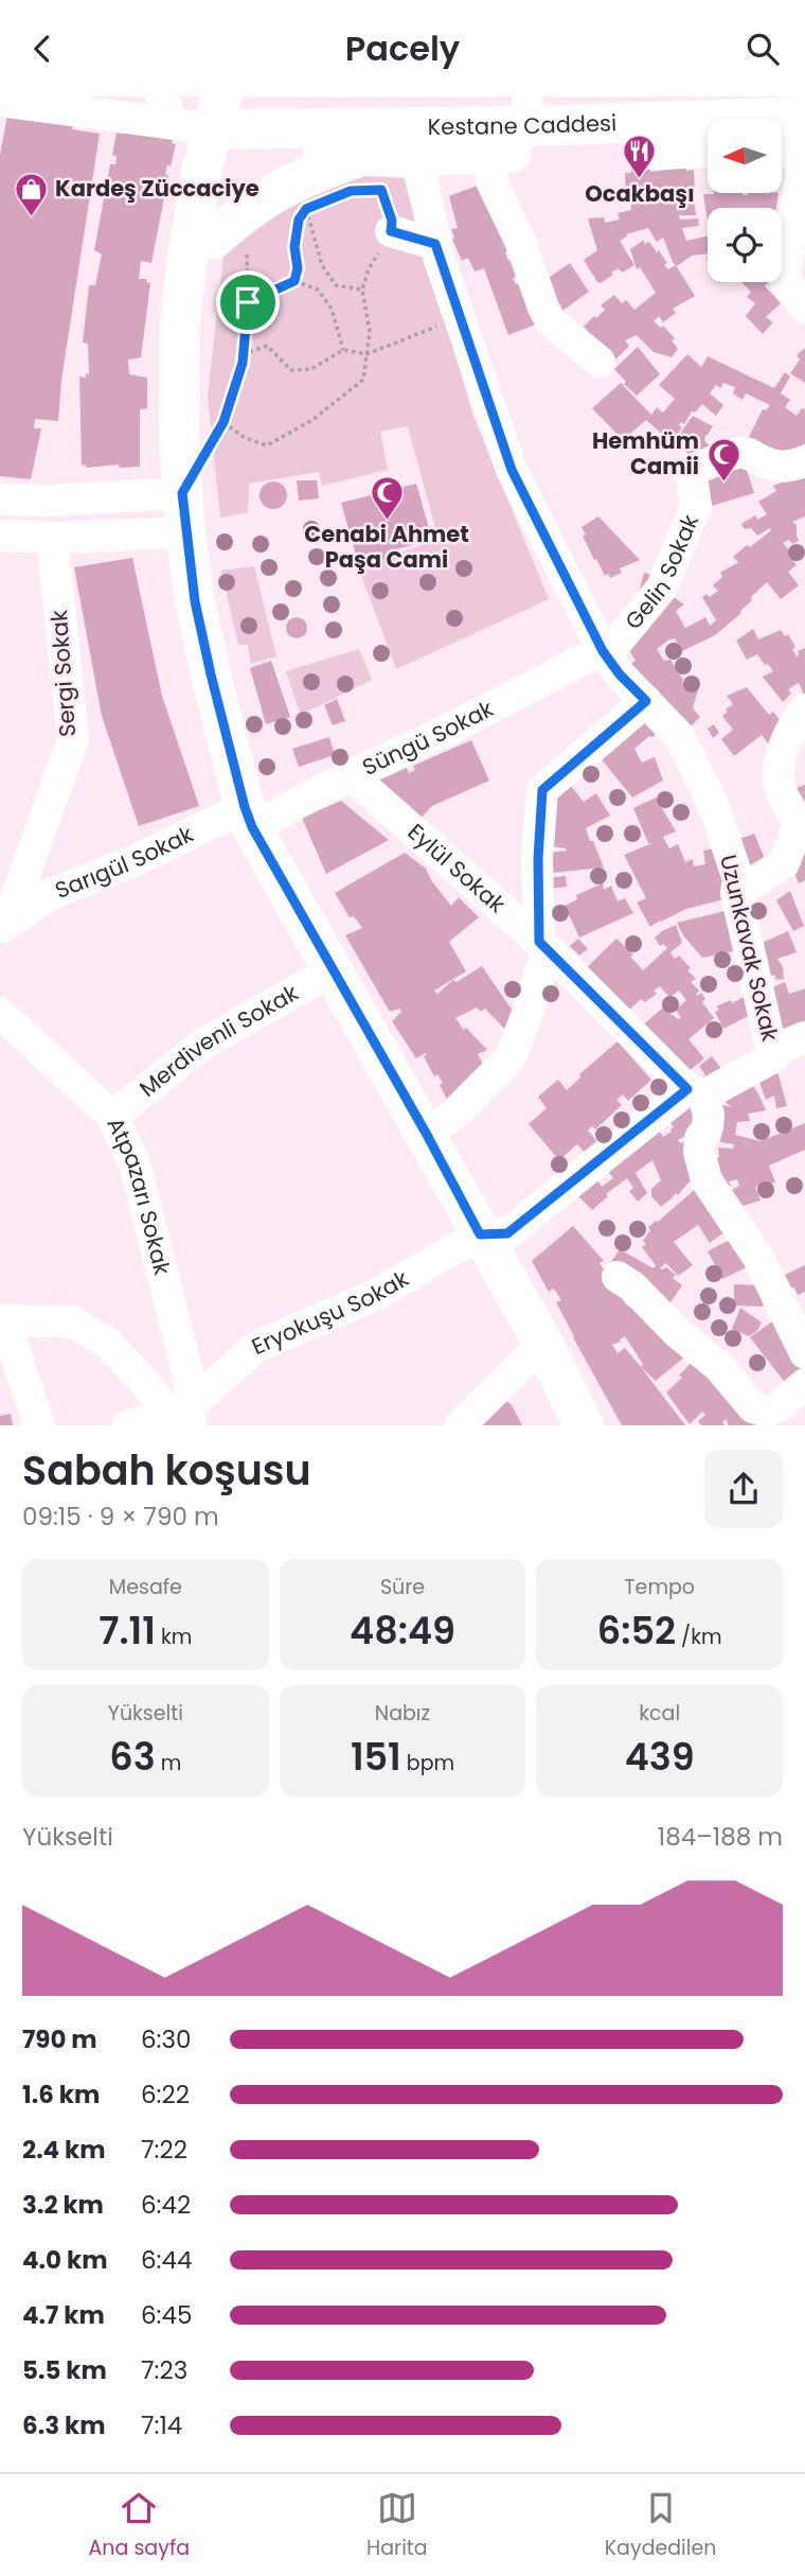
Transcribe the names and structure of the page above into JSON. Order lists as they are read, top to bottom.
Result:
{
  "streets": {
    "main road": ["Kestane Caddesi"],
    "street": [
      "Gelin Sokak",
      "Sergi Sokak",
      "Süngü Sokak",
      "Sarıgül Sokak",
      "Eylül Sokak",
      "Uzunkavak Sokak",
      "Merdivenli Sokak",
      "Atpazarı Sokak",
      "Eryokuşu Sokak"
    ]
  },
  "crossings": [
    ["Kestane Caddesi", "Uzunkavak Sokak"],
    ["Gelin Sokak", "Süngü Sokak"],
    ["Gelin Sokak", "Uzunkavak Sokak"],
    ["Sergi Sokak", "Sarıgül Sokak"],
    ["Süngü Sokak", "Sarıgül Sokak"],
    ["Süngü Sokak", "Eylül Sokak"],
    ["Süngü Sokak", "Uzunkavak Sokak"],
    ["Eylül Sokak", "Eryokuşu Sokak"],
    ["Uzunkavak Sokak", "Eryokuşu Sokak"],
    ["Merdivenli Sokak", "Atpazarı Sokak"],
    ["Atpazarı Sokak", "Eryokuşu Sokak"]
  ],
  "places": {
    "restaurant": ["Ocakbaşı"],
    "shop": ["Kardeş Züccaciye"],
    "mosque": ["Hemhüm Camii", "Cenabi Ahmet Paşa Cami"]
  },
  "north": "left",
  "page": {
    "header": "Pacely",
    "heading": ["Sabah koşusu", "09:15 · 9 × 790 m"],
    "stats": [
      ["Mesafe", "7.11 km"],
      ["Süre", "48:49"],
      ["Tempo", "6:52 /km"],
      ["Yükselti", "63 m"],
      ["Nabız", "151 bpm"],
      ["kcal", "439"]
    ],
    "chart": ["Yükselti", "184–188 m"],
    "list": [
      {
        "name": "790 m",
        "note": "6:30"
      },
      {
        "name": "1.6 km",
        "note": "6:22"
      },
      {
        "name": "2.4 km",
        "note": "7:22"
      },
      {
        "name": "3.2 km",
        "note": "6:42"
      },
      {
        "name": "4.0 km",
        "note": "6:44"
      },
      {
        "name": "4.7 km",
        "note": "6:45"
      },
      {
        "name": "5.5 km",
        "note": "7:23"
      },
      {
        "name": "6.3 km",
        "note": "7:14"
      }
    ],
    "tabs": ["Ana sayfa", "Harita", "Kaydedilen"]
  }
}
